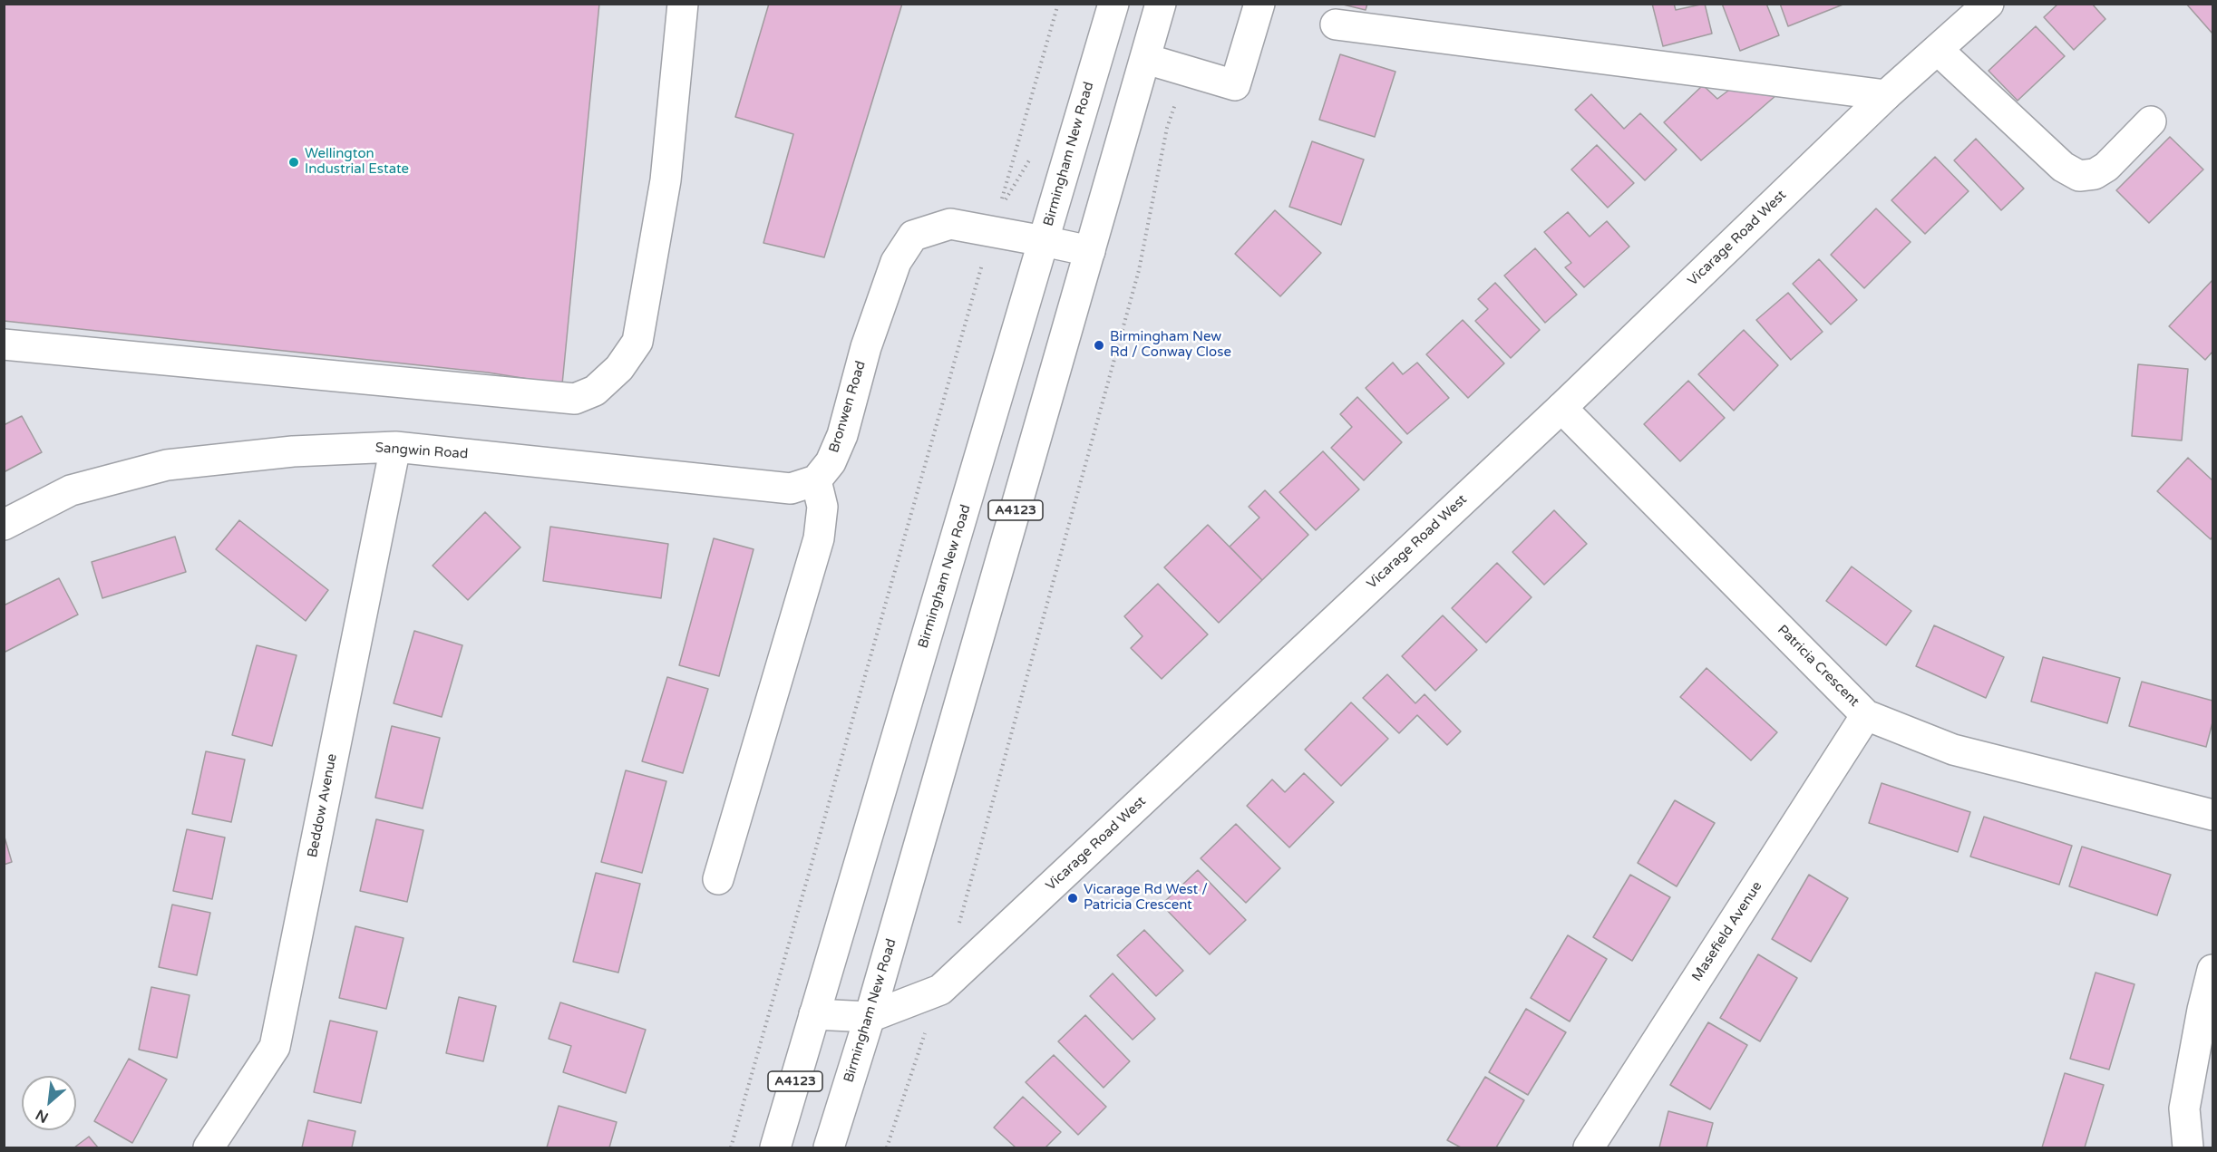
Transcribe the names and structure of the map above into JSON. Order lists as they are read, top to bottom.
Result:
{
  "streets": {
    "main road": [
      "Birmingham New Road",
      "Vicarage Road West",
      "Bronwen Road",
      "Sangwin Road",
      "A4123",
      "Patricia Crescent",
      "Beddow Avenue",
      "Masefield Avenue"
    ]
  },
  "crossings": [
    ["Birmingham New Road", "Vicarage Road West"],
    ["Birmingham New Road", "Bronwen Road"],
    ["Vicarage Road West", "Patricia Crescent"],
    ["Bronwen Road", "Sangwin Road"],
    ["Sangwin Road", "Beddow Avenue"],
    ["Patricia Crescent", "Masefield Avenue"]
  ],
  "places": ["Wellington Industrial Estate", "Birmingham New Rd / Conway Close", "Vicarage Rd West / Patricia Crescent"],
  "north": "bottom left"
}
